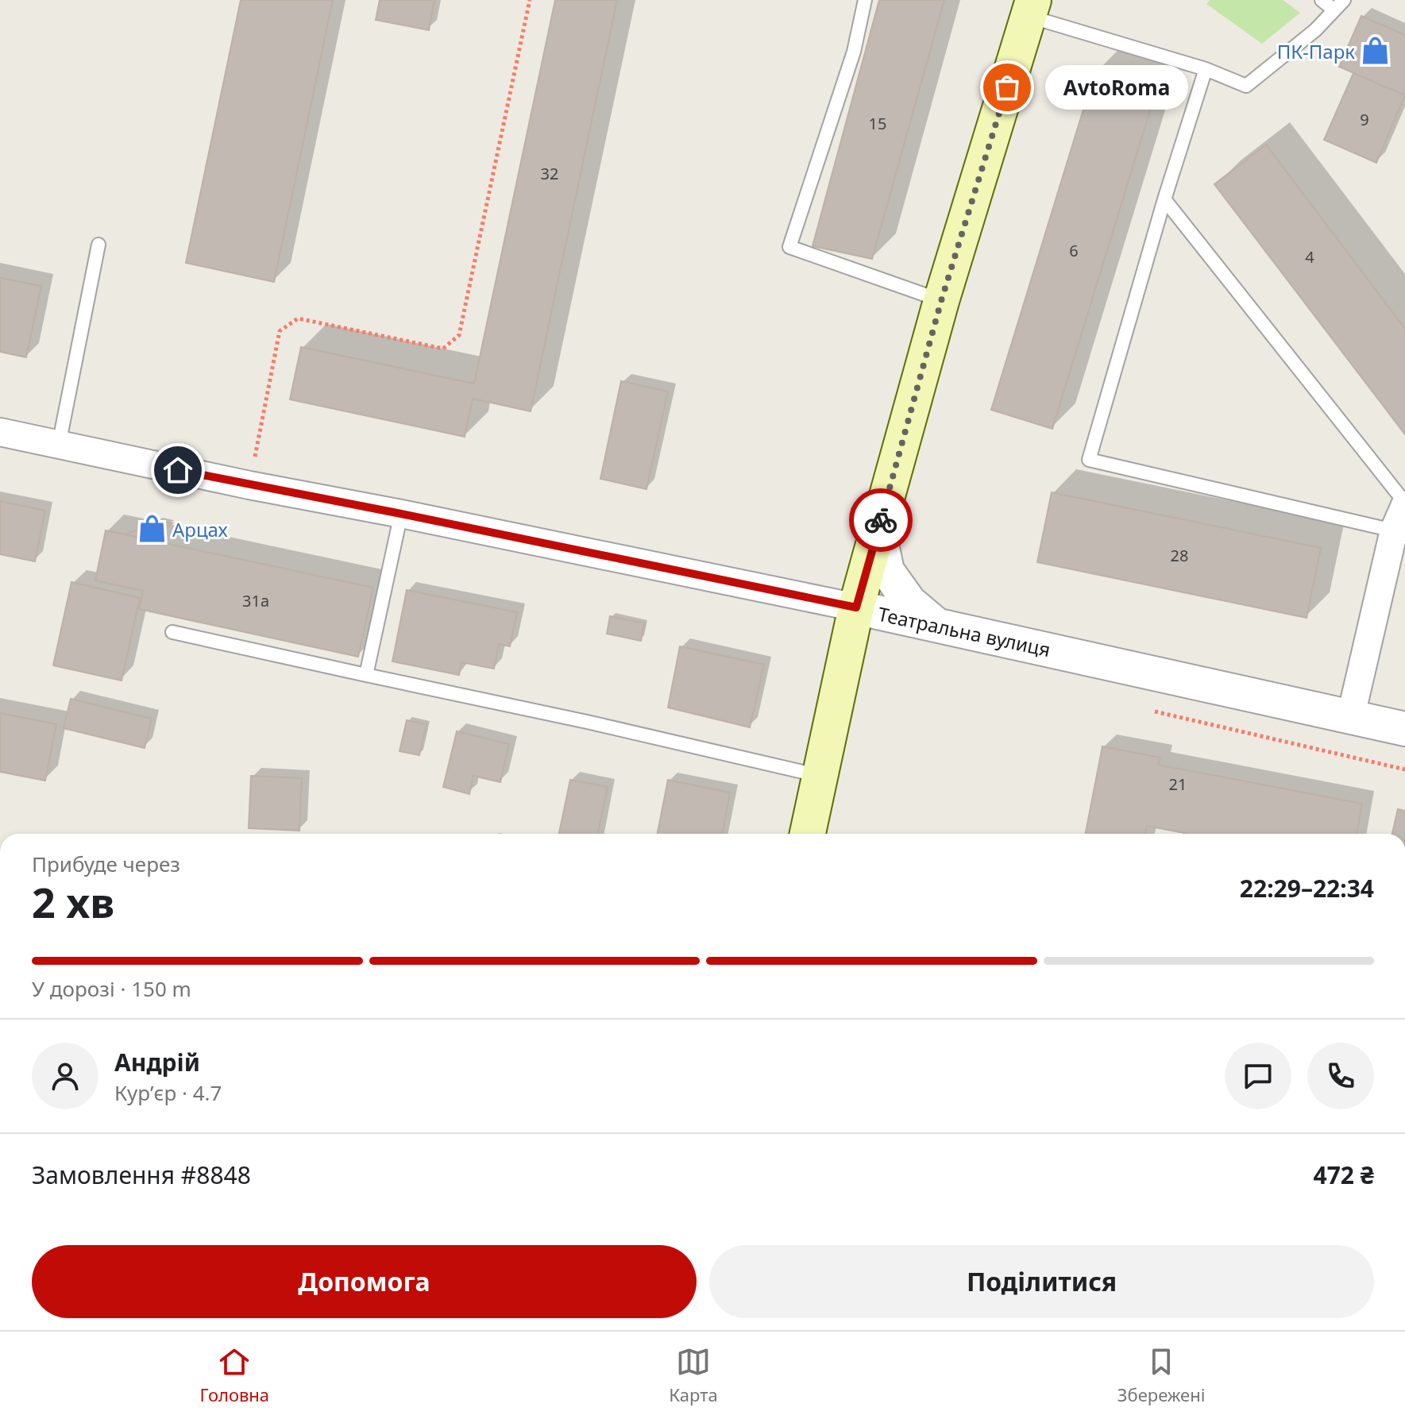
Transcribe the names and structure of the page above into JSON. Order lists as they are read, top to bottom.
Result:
{
  "streets": {
    "street": ["Театральна вулиця"]
  },
  "places": {
    "shop": ["ПК-Парк", "Арцах"],
    "other": ["AvtoRoma"]
  },
  "house_numbers": [
    "9",
    "15",
    "32",
    "6",
    "4",
    "28",
    "31а",
    "21"
  ],
  "page": {
    "bubble": "AvtoRoma",
    "heading": ["2 хв", "Прибуде через", "22:29–22:34"],
    "panel": [
      "Андрій",
      "Кур’єр · 4.7",
      "Замовлення #8848",
      "472 ₴"
    ],
    "bar": "У дорозі · 150 m",
    "buttons": ["Допомога", "Поділитися"],
    "tabs": ["Головна", "Карта", "Збережені"]
  }
}
